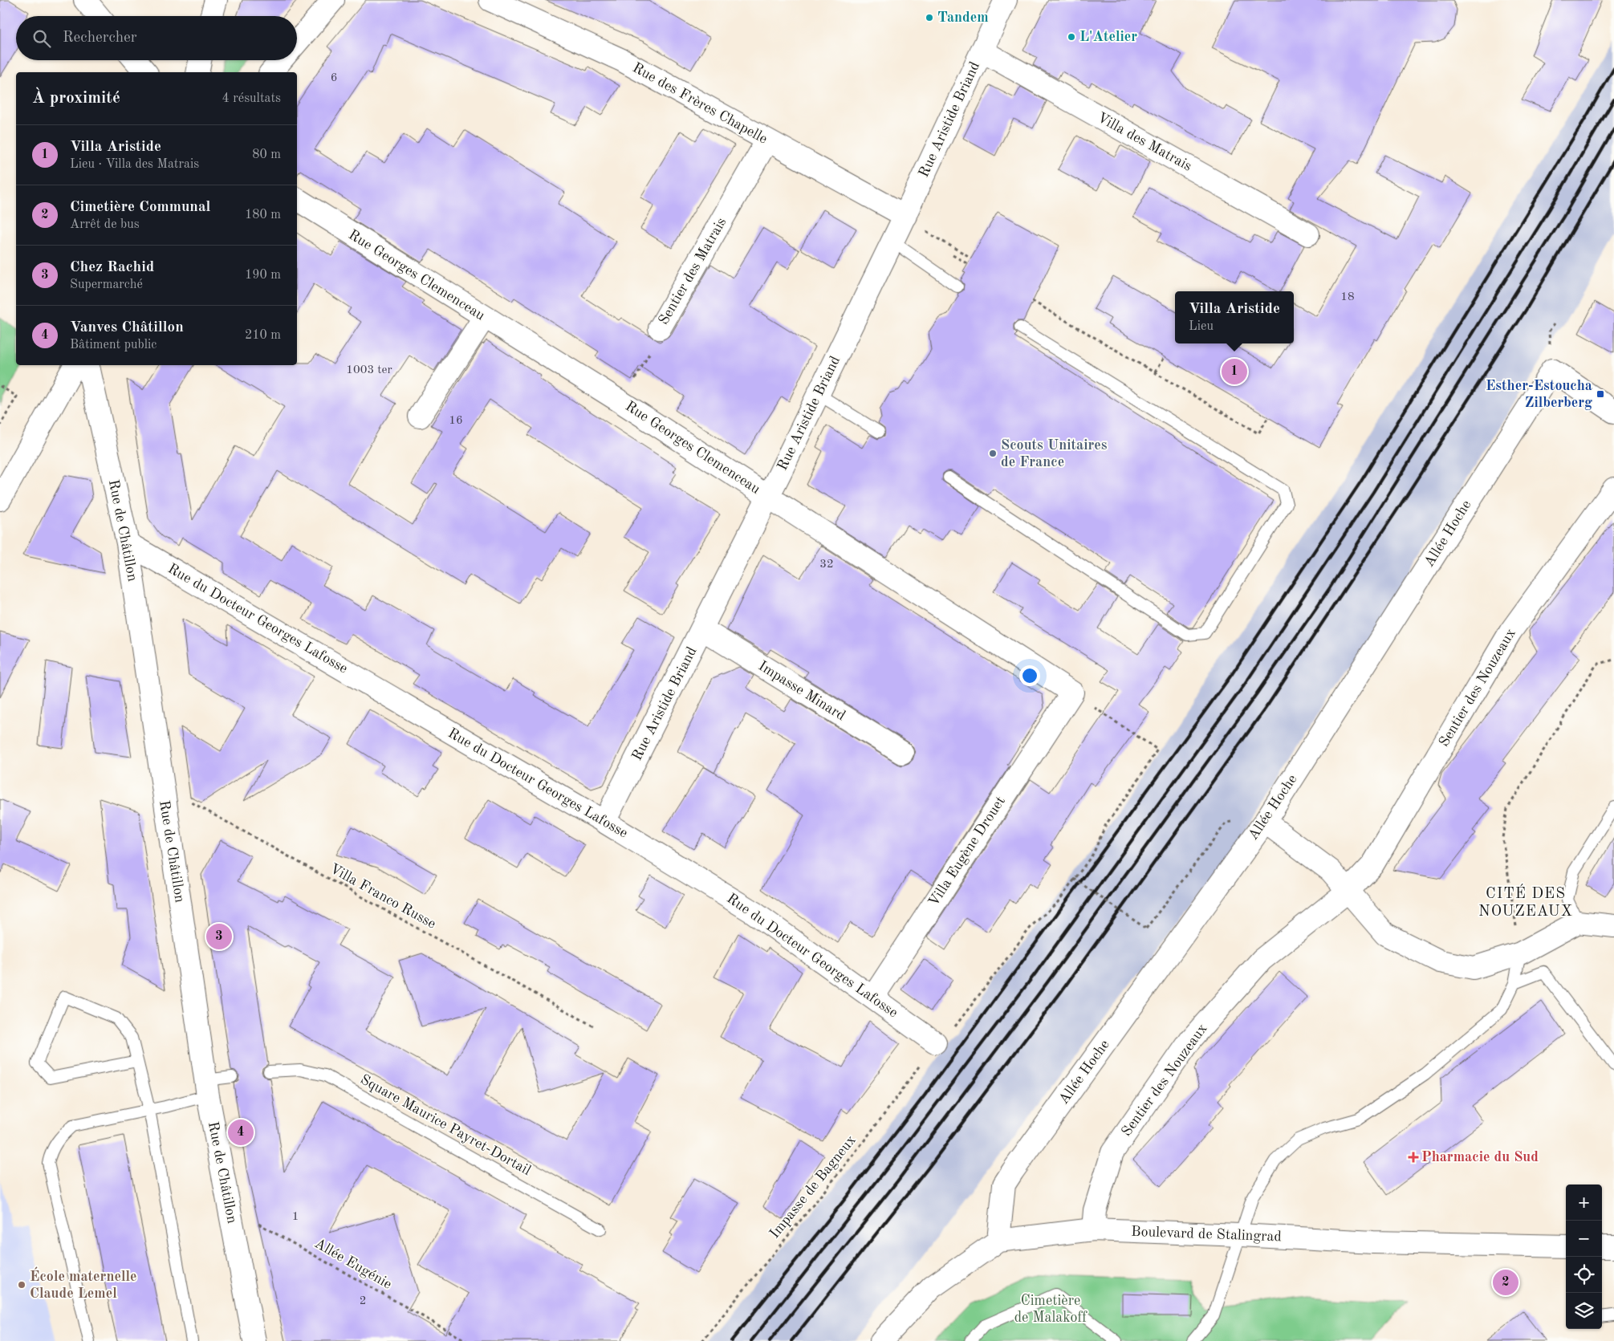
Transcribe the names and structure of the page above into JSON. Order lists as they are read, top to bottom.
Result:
{
  "streets": {
    "street": [
      "Rue des Frères Chapelle",
      "Rue Aristide Briand",
      "Villa des Matrais",
      "Sentier des Matrais",
      "Rue Georges Clemenceau",
      "Rue de Châtillon",
      "Allée Hoche",
      "Rue du Docteur Georges Lafosse",
      "Sentier des Nouzeaux",
      "Impasse Minard",
      "Villa Eugène Drouet",
      "Boulevard de Stalingrad"
    ],
    "lane": ["Square Maurice Payret-Dortail"],
    "path": ["Villa Franco Russe", "Impasse de Bagneux", "Allée Eugénie"]
  },
  "crossings": [
    ["Rue des Frères Chapelle", "Rue Aristide Briand"],
    ["Rue des Frères Chapelle", "Sentier des Matrais"],
    ["Rue Aristide Briand", "Villa des Matrais"],
    ["Rue Aristide Briand", "Rue Georges Clemenceau"],
    ["Rue Aristide Briand", "Rue du Docteur Georges Lafosse"],
    ["Rue Aristide Briand", "Impasse Minard"],
    ["Sentier des Matrais", "Rue Georges Clemenceau"],
    ["Rue Georges Clemenceau", "Villa Eugène Drouet"],
    ["Rue de Châtillon", "Rue du Docteur Georges Lafosse"],
    ["Rue de Châtillon", "Villa Franco Russe"],
    ["Rue de Châtillon", "Allée Eugénie"],
    ["Allée Hoche", "Boulevard de Stalingrad"],
    ["Rue du Docteur Georges Lafosse", "Villa Eugène Drouet"],
    ["Rue du Docteur Georges Lafosse", "Impasse de Bagneux"],
    ["Sentier des Nouzeaux", "Boulevard de Stalingrad"]
  ],
  "districts": ["CITÉ DES NOUZEAUX"],
  "parks": ["Cimetière de Malakoff"],
  "places": {
    "other": [
      "Tandem",
      "L'Atelier",
      "Scouts Unitaires de France",
      "École maternelle Claude Lemel"
    ],
    "transit": ["Esther-Estoucha Zilberberg"],
    "health": ["Pharmacie du Sud"]
  },
  "house_numbers": [
    "6",
    "18",
    "1003 ter",
    "16",
    "32",
    "1",
    "2"
  ],
  "page": {
    "search": "Rechercher",
    "heading": ["À proximité", "4 résultats"],
    "list": [
      {
        "mark": "1",
        "name": "Villa Aristide",
        "note": "Lieu · Villa des Matrais",
        "value": "80 m"
      },
      {
        "mark": "2",
        "name": "Cimetière Communal",
        "note": "Arrêt de bus",
        "value": "180 m"
      },
      {
        "mark": "3",
        "name": "Chez Rachid",
        "note": "Supermarché",
        "value": "190 m"
      },
      {
        "mark": "4",
        "name": "Vanves Châtillon",
        "note": "Bâtiment public",
        "value": "210 m"
      }
    ],
    "popup": ["Villa Aristide", "Lieu"],
    "pins": [
      "1",
      "3",
      "4",
      "2"
    ],
    "map_buttons": ["+", "−"]
  }
}
